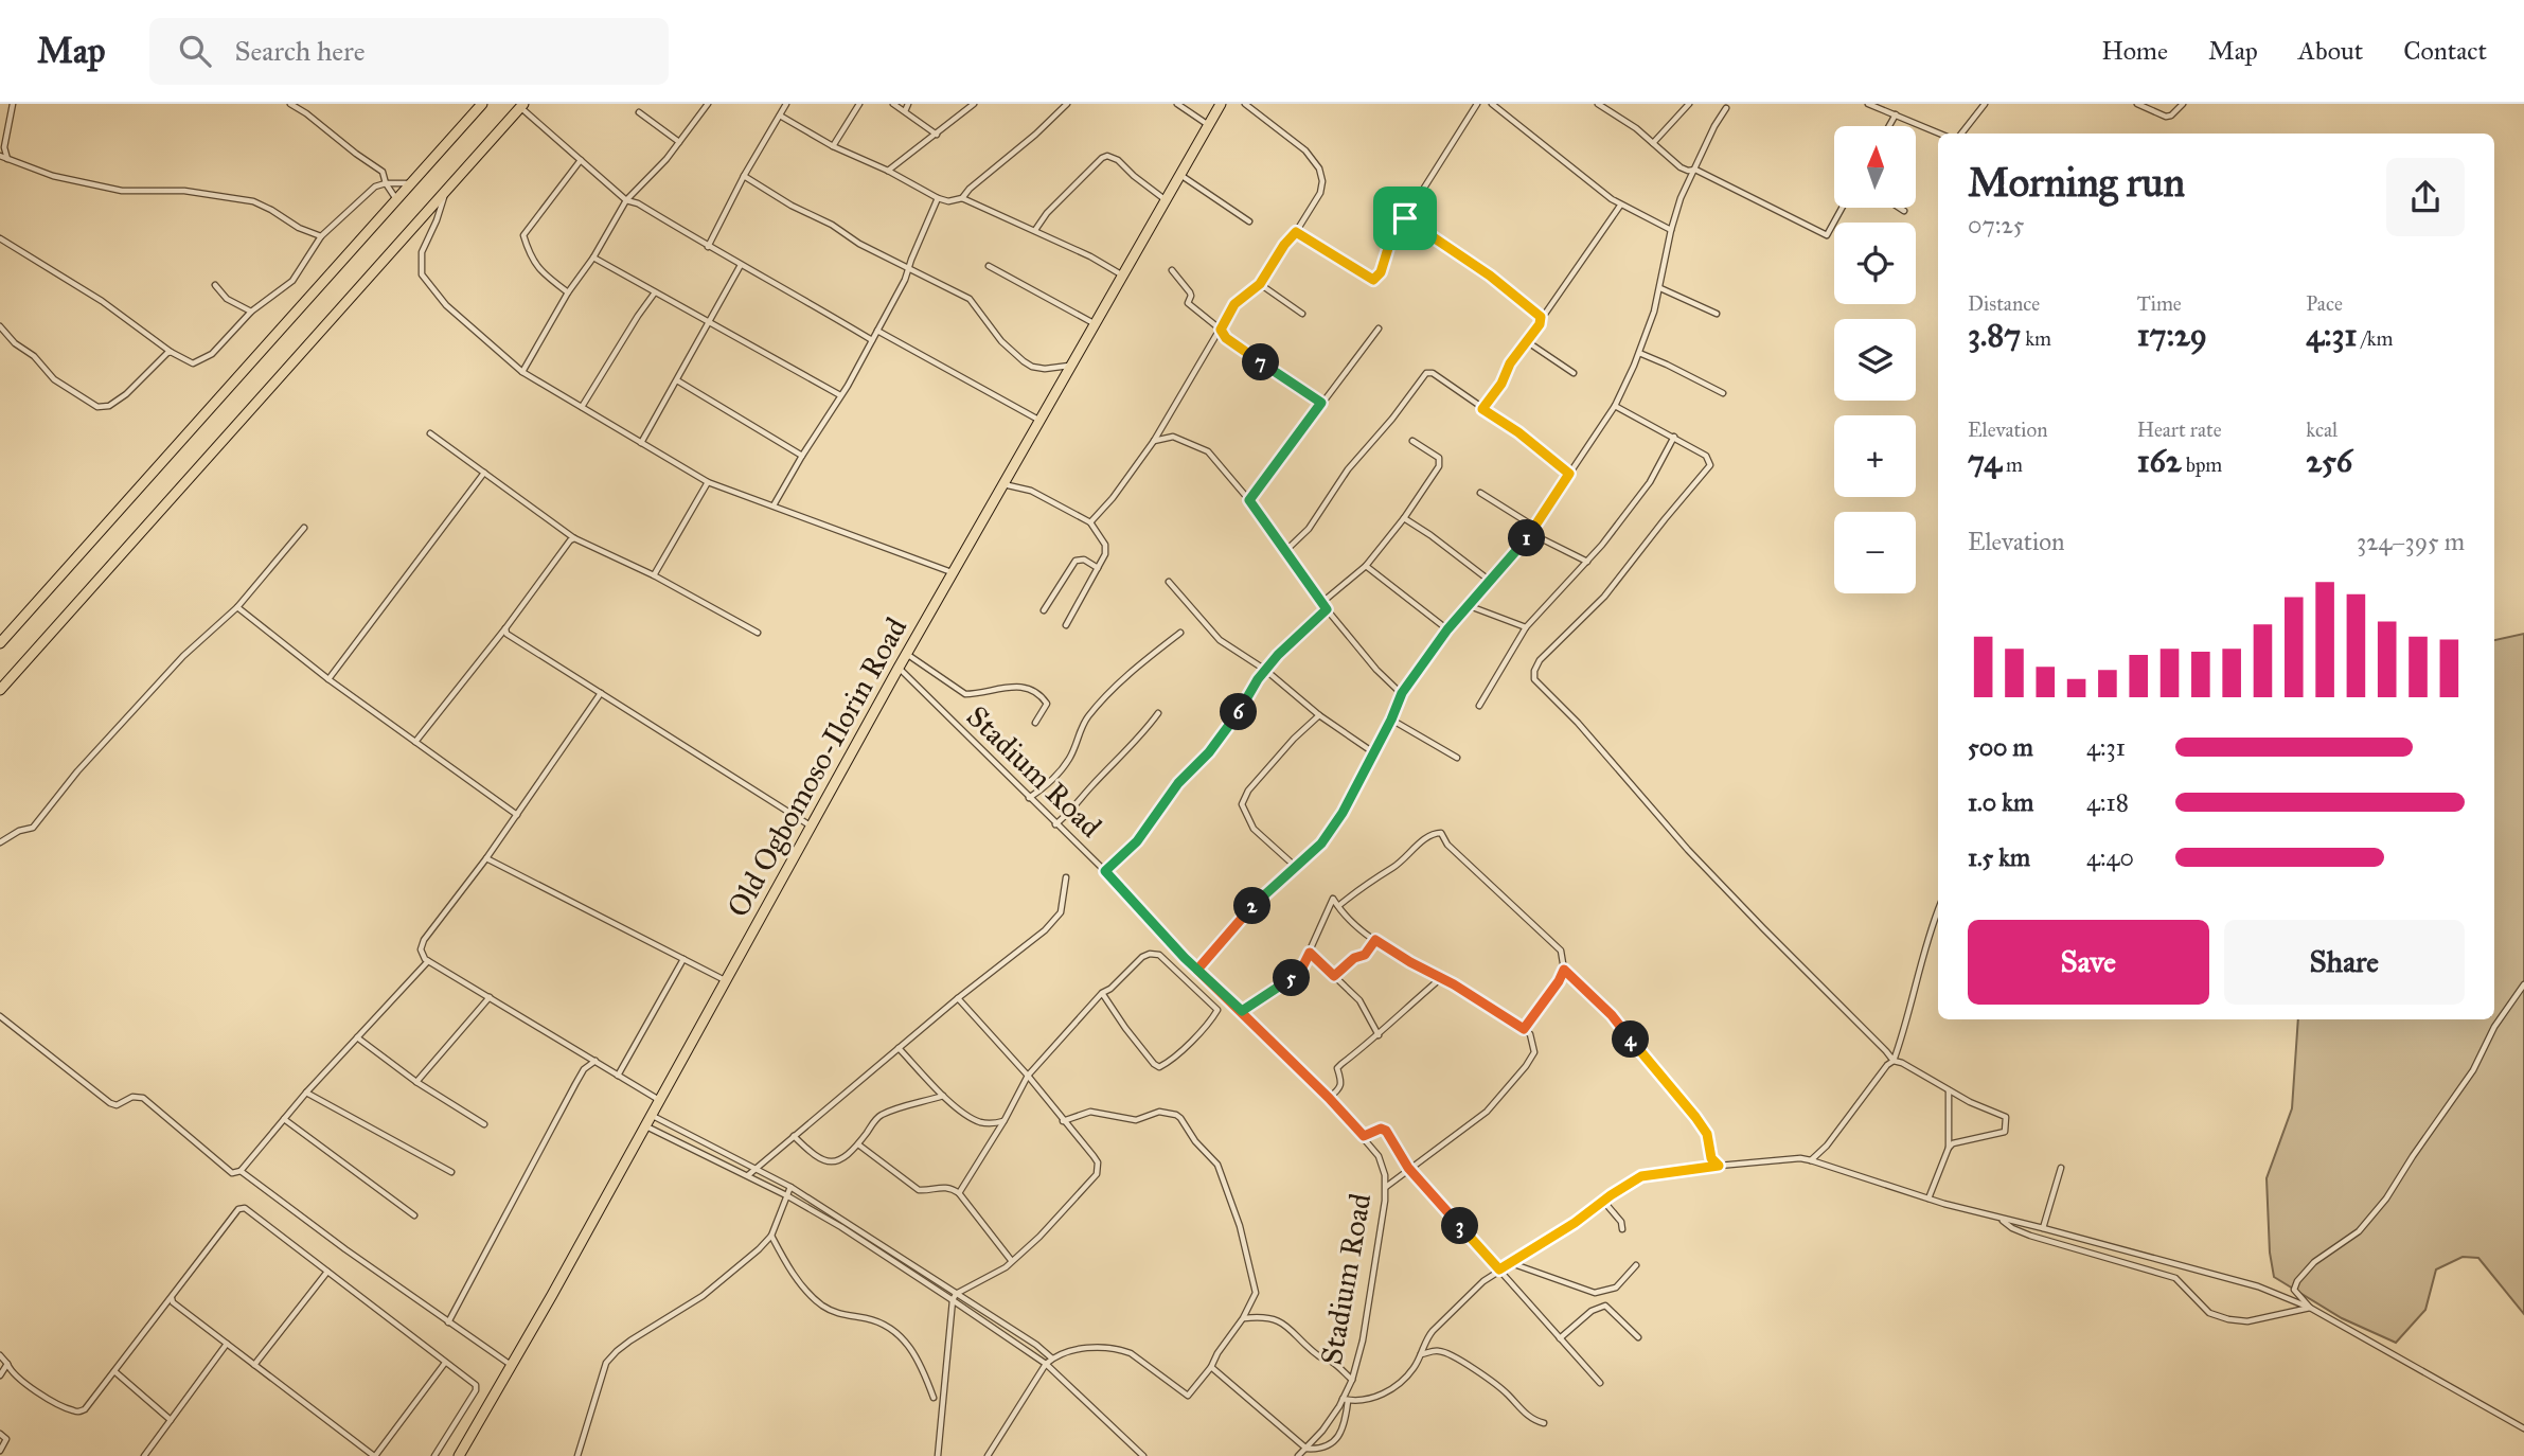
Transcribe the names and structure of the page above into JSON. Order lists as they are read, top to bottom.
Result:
{
  "streets": {
    "highway": ["Old Ogbomoso-Ilorin Road"],
    "street": ["Stadium Road"]
  },
  "crossings": [
    ["Old Ogbomoso-Ilorin Road", "Stadium Road"]
  ],
  "north": "top",
  "page": {
    "header": "Map",
    "search": "Search here",
    "nav": [
      "Home",
      "Map",
      "About",
      "Contact"
    ],
    "map_buttons": ["+", "−"],
    "heading": ["Morning run", "07:25"],
    "stats": [
      ["Distance", "3.87 km"],
      ["Time", "17:29"],
      ["Pace", "4:31 /km"],
      ["Elevation", "74 m"],
      ["Heart rate", "162 bpm"],
      ["kcal", "256"]
    ],
    "pins": [
      "7",
      "1",
      "6",
      "2",
      "5",
      "4",
      "3"
    ],
    "chart": ["Elevation", "324–395 m"],
    "list": [
      {
        "name": "500 m",
        "note": "4:31"
      },
      {
        "name": "1.0 km",
        "note": "4:18"
      },
      {
        "name": "1.5 km",
        "note": "4:40"
      }
    ],
    "buttons": ["Save", "Share"]
  }
}
